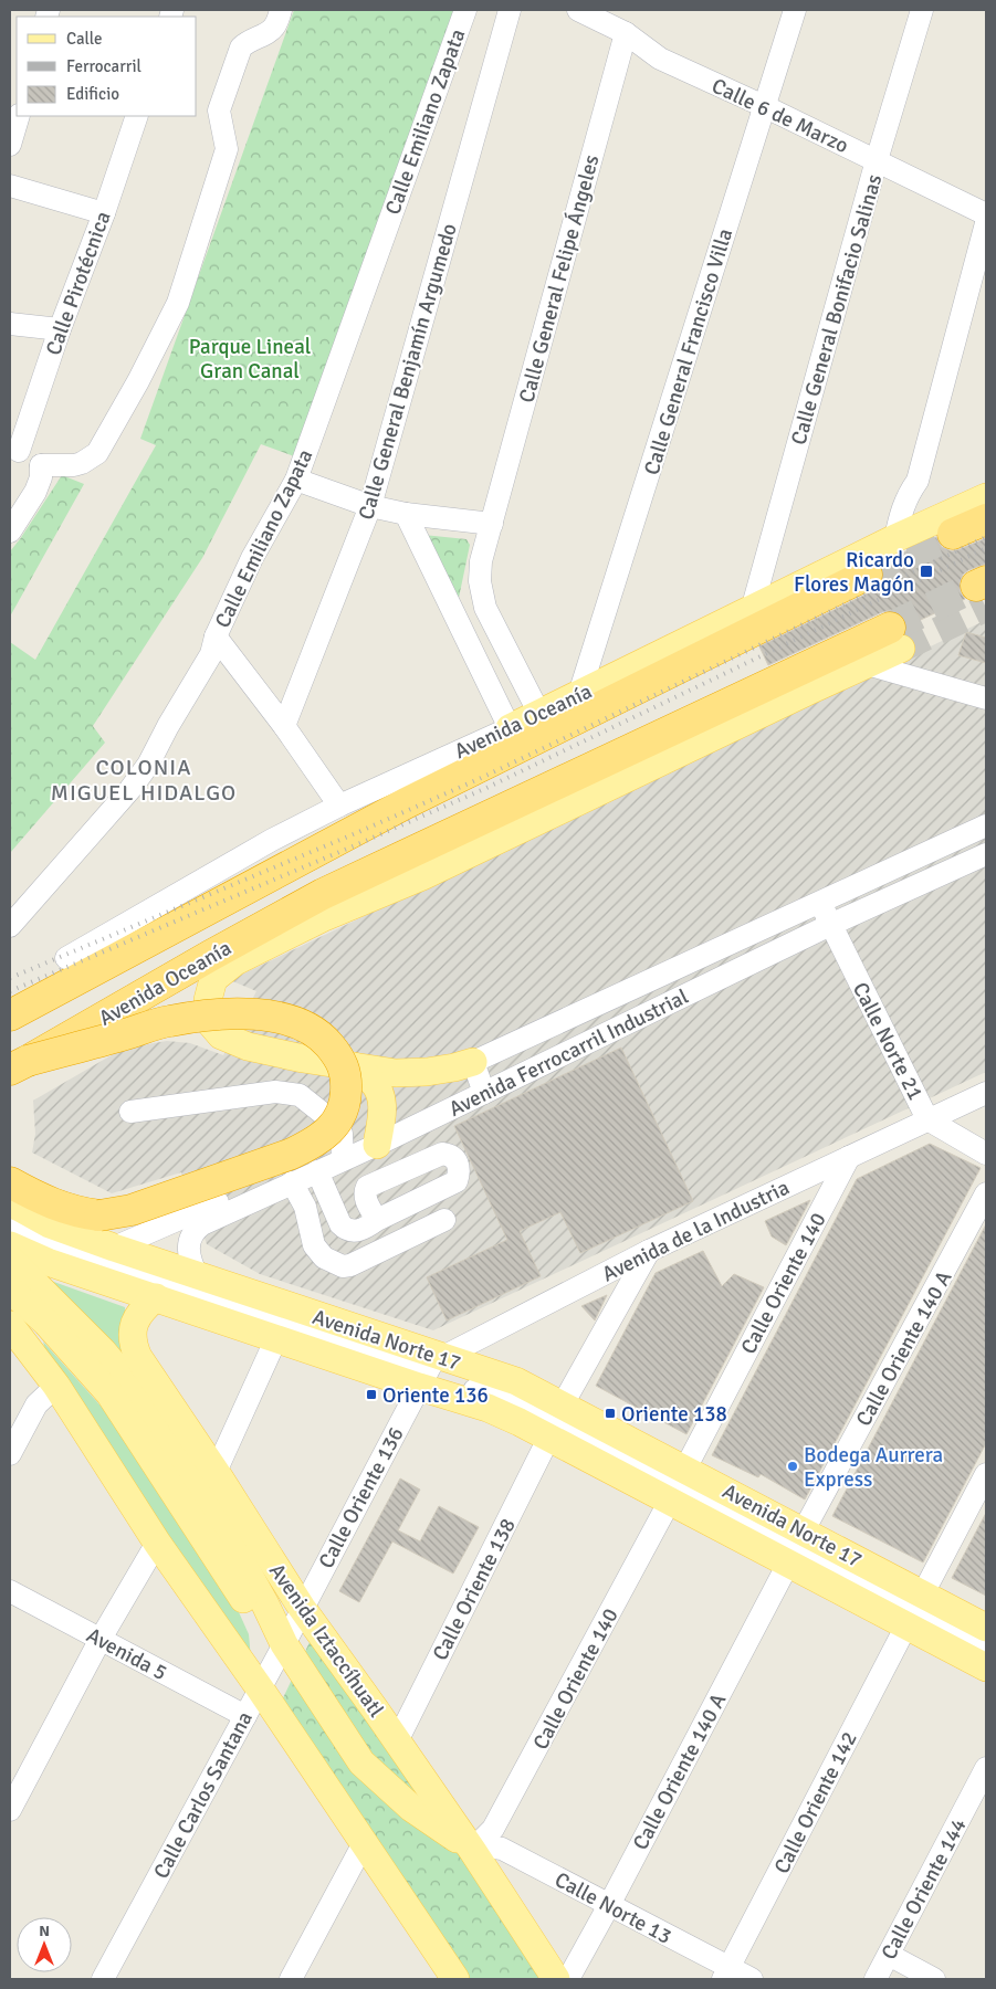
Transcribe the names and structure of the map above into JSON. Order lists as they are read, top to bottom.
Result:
{
  "streets": {
    "highway": ["Avenida Oceanía"],
    "main road": ["Avenida Norte 17", "Avenida Iztaccíhuatl"],
    "street": [
      "Calle 6 de Marzo",
      "Calle Emiliano Zapata",
      "Calle General Felipe Ángeles",
      "Calle Pirotécnica",
      "Calle General Bonifacio Salinas",
      "Calle General Francisco Villa",
      "Calle General Benjamín Argumedo",
      "Calle Norte 21",
      "Avenida Ferrocarril Industrial",
      "Avenida de la Industria",
      "Calle Oriente 140",
      "Calle Oriente 140 A",
      "Calle Oriente 136",
      "Calle Oriente 138",
      "Avenida 5",
      "Calle Carlos Santana",
      "Calle Oriente 142",
      "Calle Oriente 144",
      "Calle Norte 13"
    ]
  },
  "crossings": [
    ["Calle 6 de Marzo", "Calle General Felipe Ángeles"],
    ["Calle 6 de Marzo", "Calle General Bonifacio Salinas"],
    ["Calle 6 de Marzo", "Calle General Francisco Villa"],
    ["Calle General Felipe Ángeles", "Avenida Oceanía"],
    ["Calle General Bonifacio Salinas", "Avenida Oceanía"],
    ["Calle General Francisco Villa", "Avenida Oceanía"],
    ["Avenida Oceanía", "Avenida Ferrocarril Industrial"],
    ["Calle Norte 21", "Avenida Ferrocarril Industrial"],
    ["Calle Norte 21", "Avenida de la Industria"],
    ["Avenida Ferrocarril Industrial", "Avenida Norte 17"],
    ["Avenida de la Industria", "Calle Oriente 140"],
    ["Avenida de la Industria", "Avenida Norte 17"],
    ["Avenida de la Industria", "Calle Oriente 136"],
    ["Calle Oriente 140", "Avenida Norte 17"],
    ["Calle Oriente 140", "Avenida Iztaccíhuatl"],
    ["Calle Oriente 140", "Calle Norte 13"],
    ["Avenida Norte 17", "Calle Oriente 140 A"],
    ["Avenida Norte 17", "Calle Oriente 136"],
    ["Avenida Norte 17", "Calle Oriente 138"],
    ["Avenida Norte 17", "Avenida Iztaccíhuatl"],
    ["Avenida Norte 17", "Calle Oriente 142"],
    ["Calle Oriente 140 A", "Calle Norte 13"],
    ["Calle Oriente 136", "Avenida Iztaccíhuatl"],
    ["Calle Oriente 136", "Calle Carlos Santana"],
    ["Calle Oriente 138", "Avenida Iztaccíhuatl"],
    ["Avenida Iztaccíhuatl", "Calle Carlos Santana"],
    ["Avenida Iztaccíhuatl", "Calle Norte 13"],
    ["Avenida 5", "Calle Carlos Santana"],
    ["Calle Oriente 142", "Calle Norte 13"]
  ],
  "districts": ["COLONIA MIGUEL HIDALGO"],
  "parks": ["Parque Lineal Gran Canal"],
  "places": {
    "transit": ["Ricardo Flores Magón", "Oriente 136", "Oriente 138"],
    "other": ["Bodega Aurrera Express"]
  },
  "legend": ["Calle", "Ferrocarril", "Edificio"],
  "north": "top"
}
